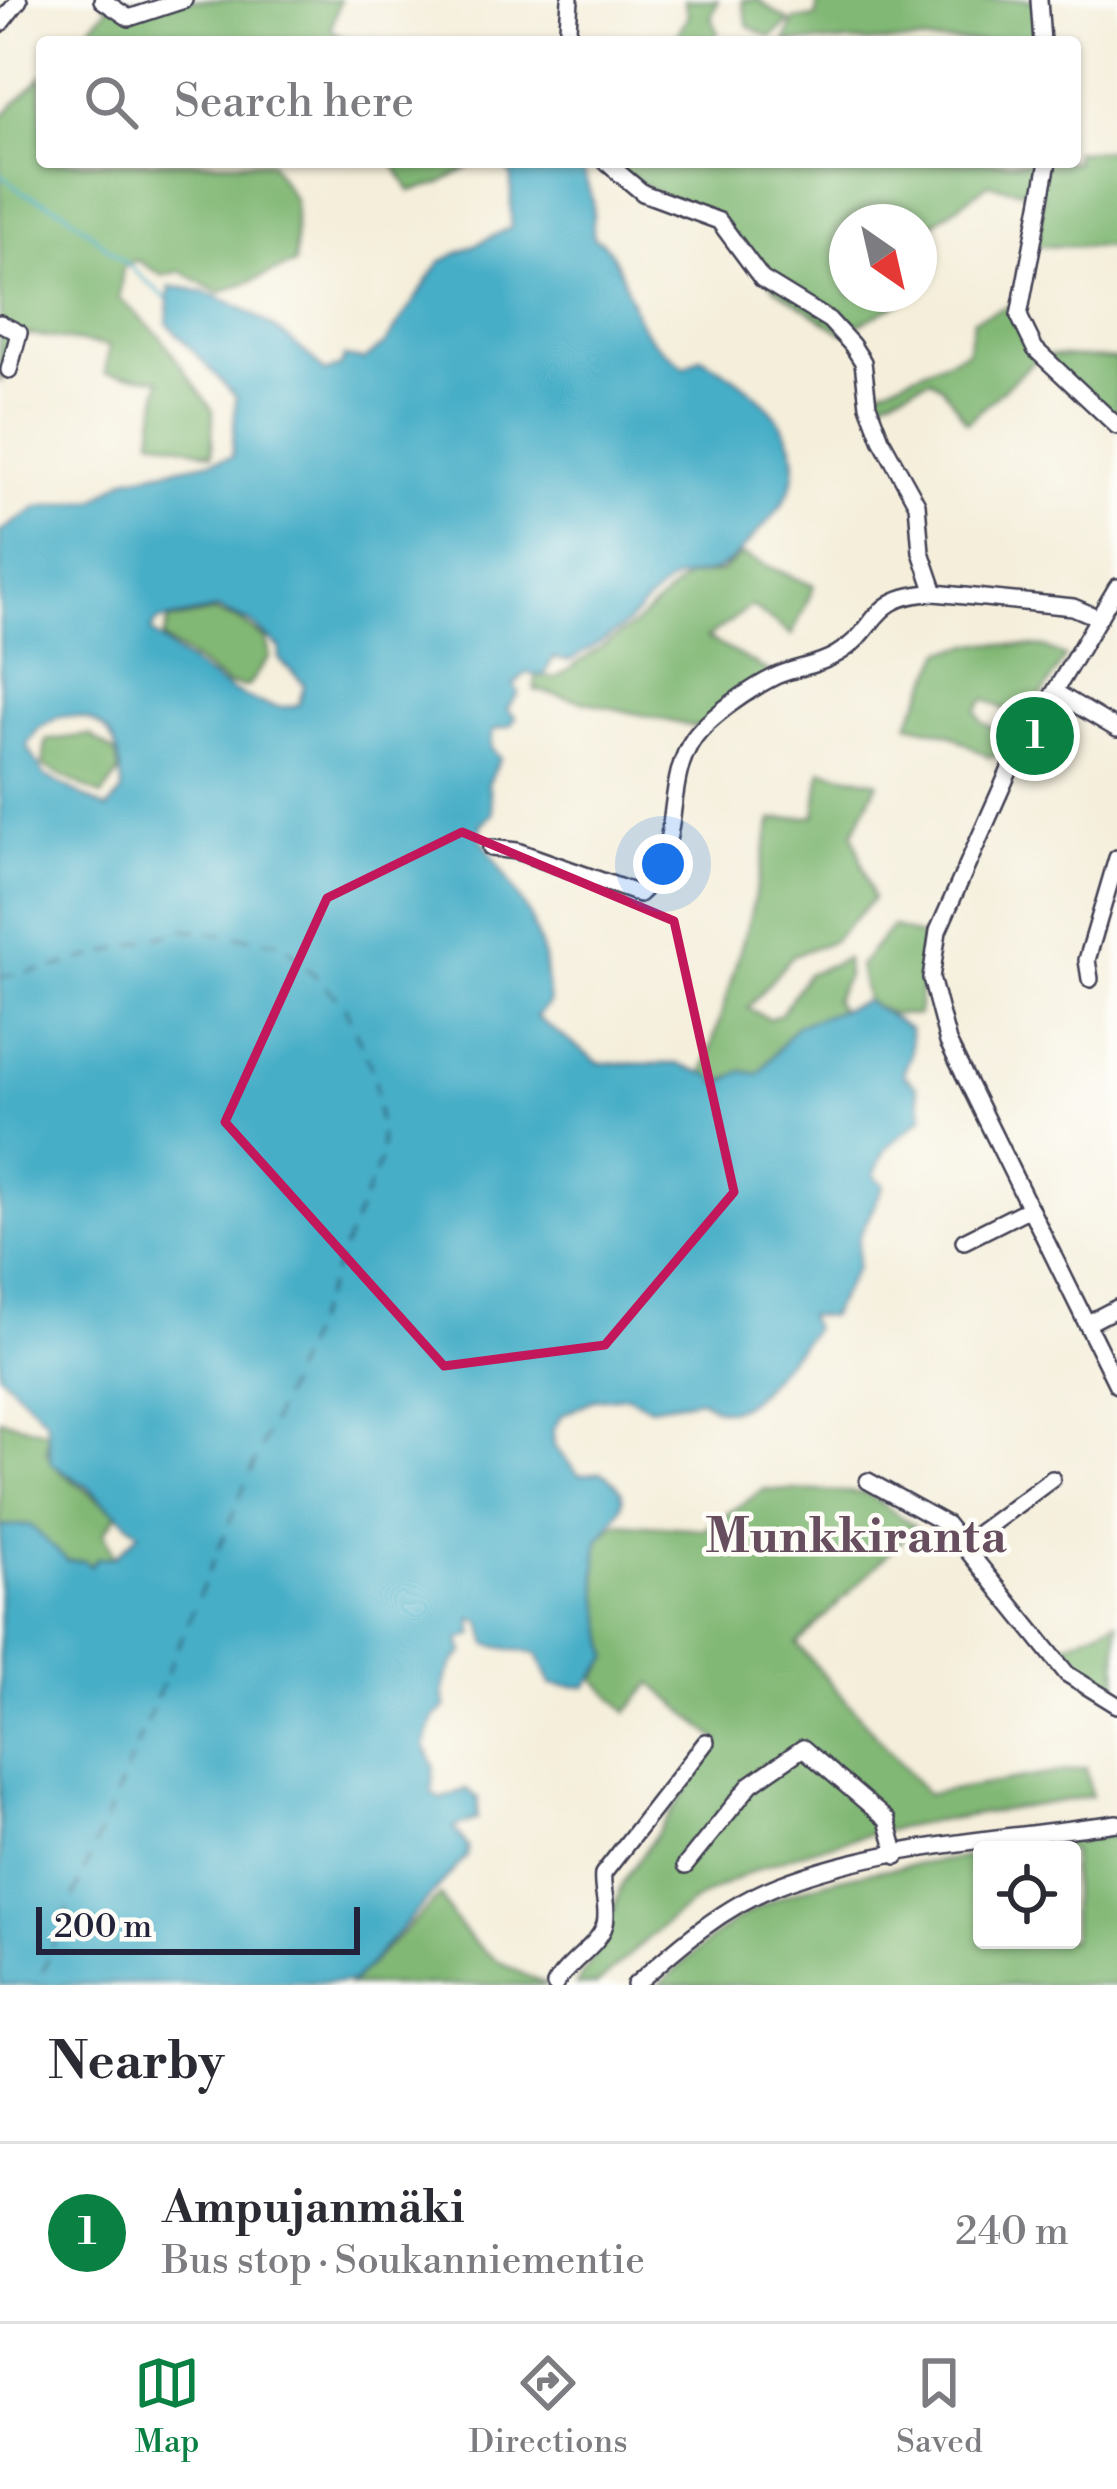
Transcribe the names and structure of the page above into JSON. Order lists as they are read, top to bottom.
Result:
{
  "districts": ["Munkkiranta"],
  "scale_bar": "200 m",
  "north": "bottom right",
  "page": {
    "search": "Search here",
    "pins": "1",
    "scale": "200 m",
    "heading": "Nearby",
    "list": [
      {
        "mark": "1",
        "name": "Ampujanmäki",
        "note": "Bus stop · Soukanniementie",
        "value": "240 m"
      }
    ],
    "nav": ["Map", "Directions", "Saved"]
  }
}
